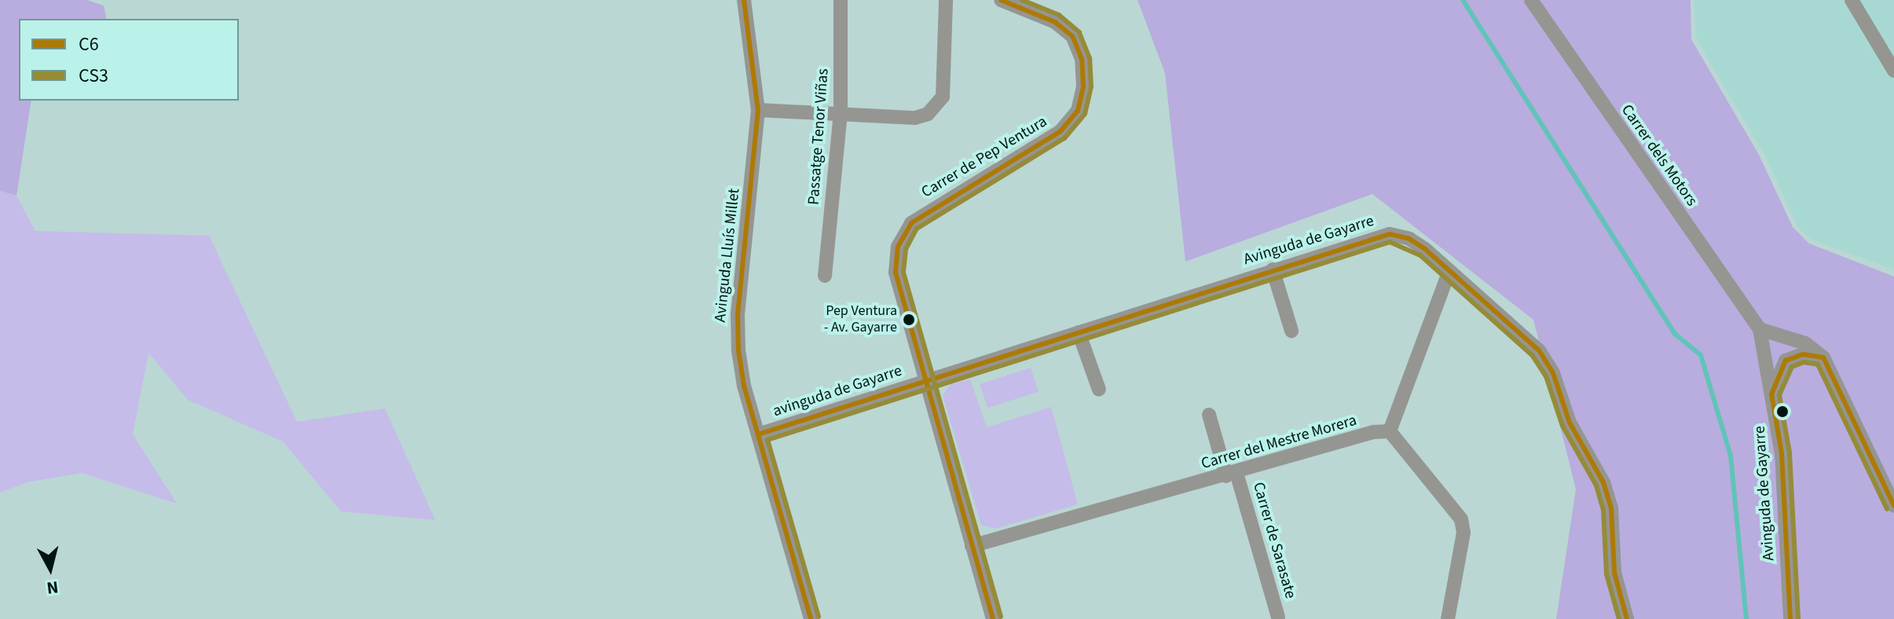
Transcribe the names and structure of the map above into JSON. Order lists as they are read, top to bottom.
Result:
{
  "streets": {
    "street": [
      "Passatge Tenor Viñas",
      "Carrer dels Motors",
      "Carrer de Pep Ventura",
      "Avinguda de Gayarre",
      "Avinguda Lluís Millet",
      "avinguda de Gayarre",
      "Carrer del Mestre Morera",
      "Carrer de Sarasate"
    ]
  },
  "crossings": [
    ["Carrer dels Motors", "Avinguda de Gayarre"],
    ["Carrer de Pep Ventura", "Avinguda de Gayarre"],
    ["Carrer de Pep Ventura", "avinguda de Gayarre"],
    ["Carrer de Pep Ventura", "Carrer del Mestre Morera"],
    ["Avinguda de Gayarre", "avinguda de Gayarre"],
    ["Avinguda Lluís Millet", "avinguda de Gayarre"],
    ["Carrer del Mestre Morera", "Carrer de Sarasate"]
  ],
  "places": ["Pep Ventura - Av. Gayarre"],
  "lines": ["transit line C6", "transit line CS3"],
  "legend": ["C6", "CS3"],
  "north": "bottom"
}
